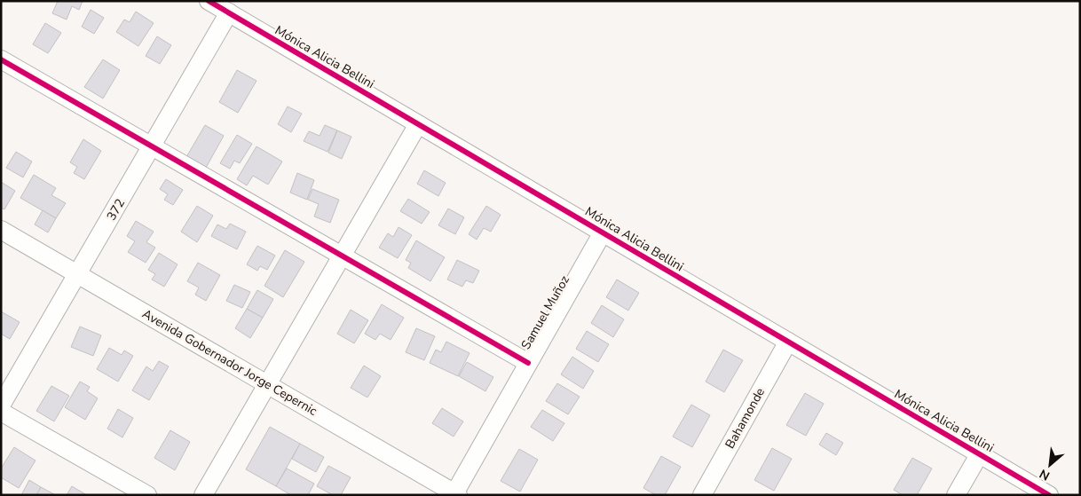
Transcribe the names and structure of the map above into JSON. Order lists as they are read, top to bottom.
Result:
{
  "streets": {
    "street": [
      "Mónica Alicia Bellini",
      "372",
      "Samuel Muñoz",
      "Avenida Gobernador Jorge Cepernic",
      "Bahamonde"
    ]
  },
  "crossings": [
    ["Mónica Alicia Bellini", "372"],
    ["Mónica Alicia Bellini", "Samuel Muñoz"],
    ["Mónica Alicia Bellini", "Bahamonde"],
    ["372", "Avenida Gobernador Jorge Cepernic"],
    ["Samuel Muñoz", "Avenida Gobernador Jorge Cepernic"]
  ],
  "north": "bottom left"
}
